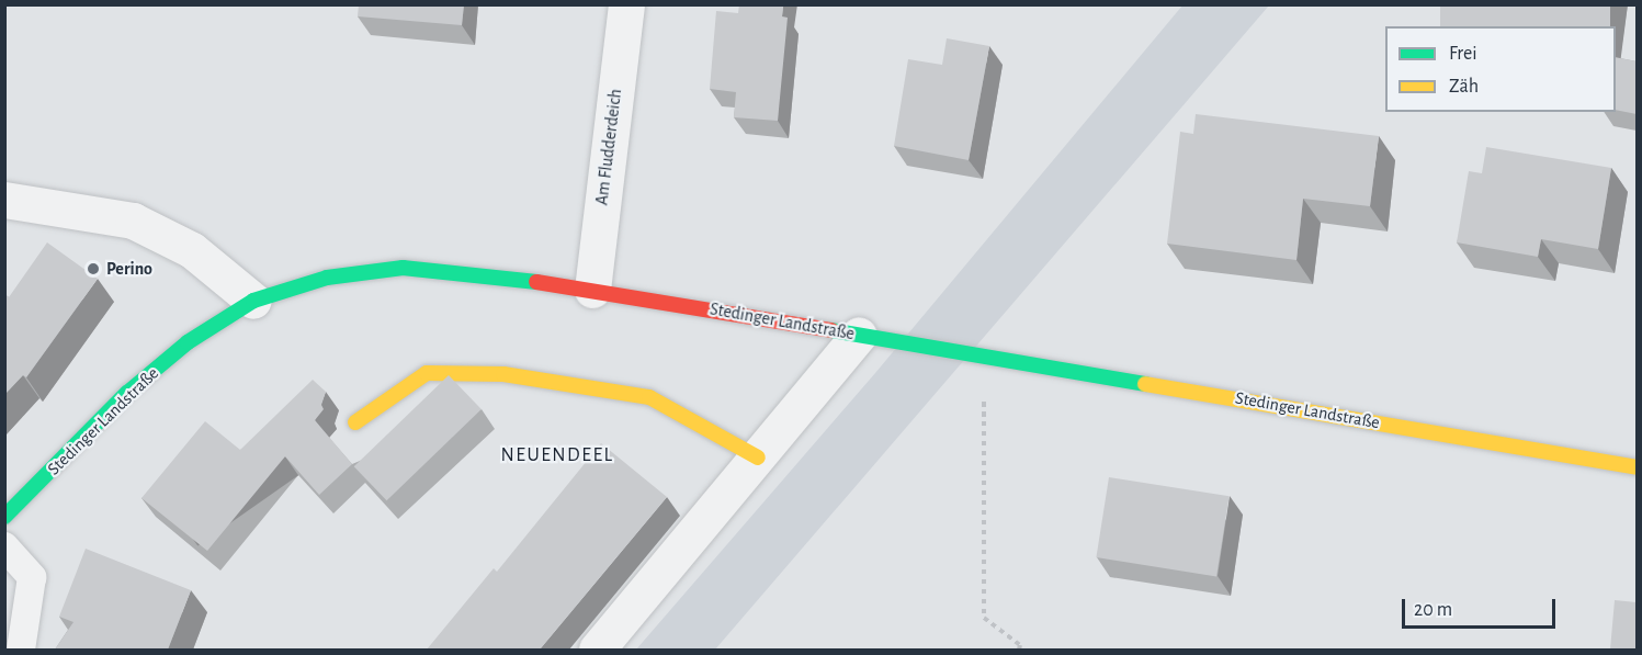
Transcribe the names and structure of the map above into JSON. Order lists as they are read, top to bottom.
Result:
{
  "streets": {
    "main road": ["Stedinger Landstraße"],
    "street": ["Am Fludderdeich"]
  },
  "crossings": [
    ["Am Fludderdeich", "Stedinger Landstraße"]
  ],
  "districts": ["NEUENDEEL"],
  "places": ["Perino"],
  "legend": ["Frei", "Zäh"],
  "scale_bar": "20 m"
}
